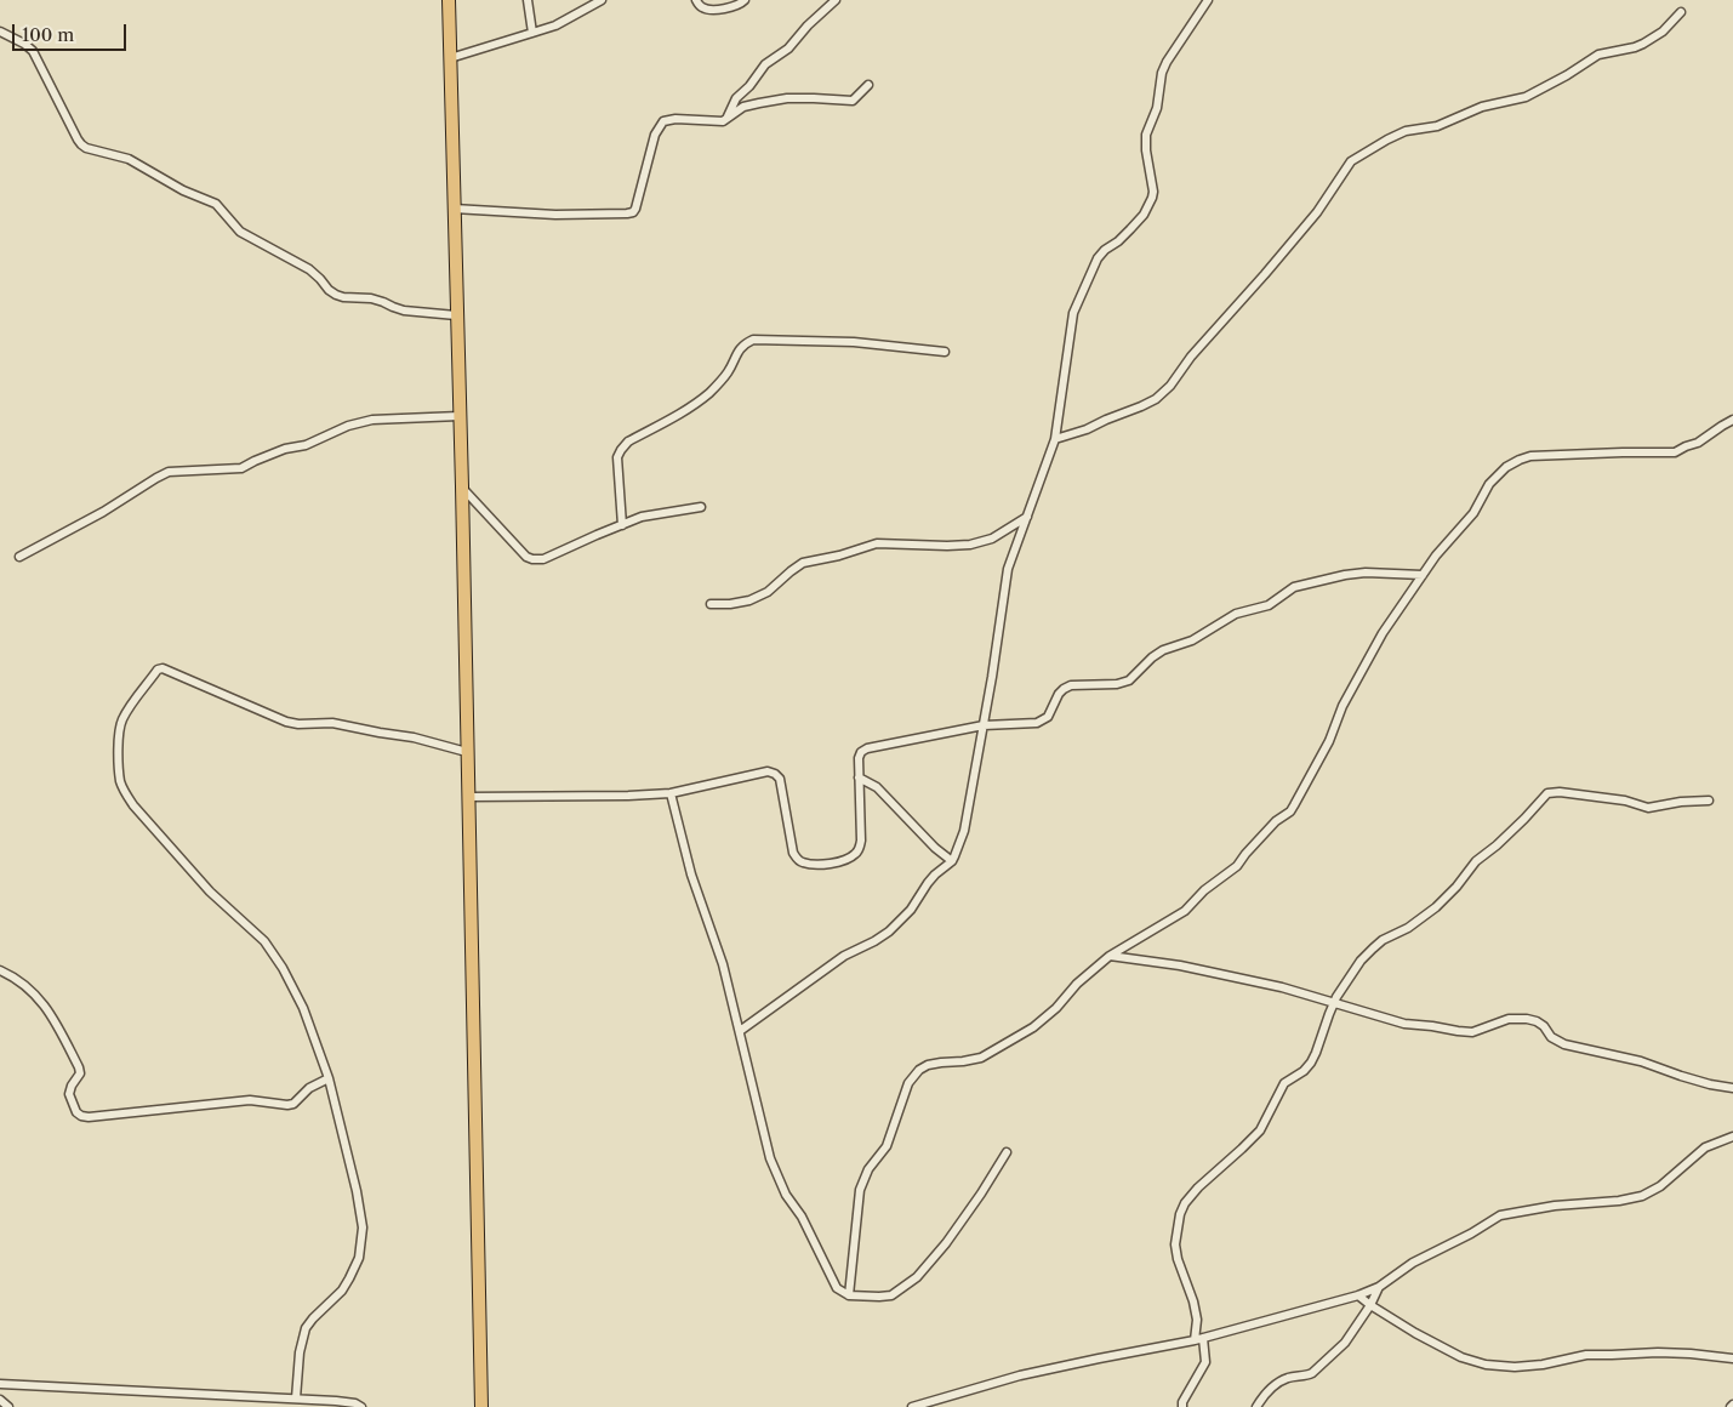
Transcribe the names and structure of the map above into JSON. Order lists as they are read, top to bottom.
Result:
{
  "scale_bar": "100 m"
}
